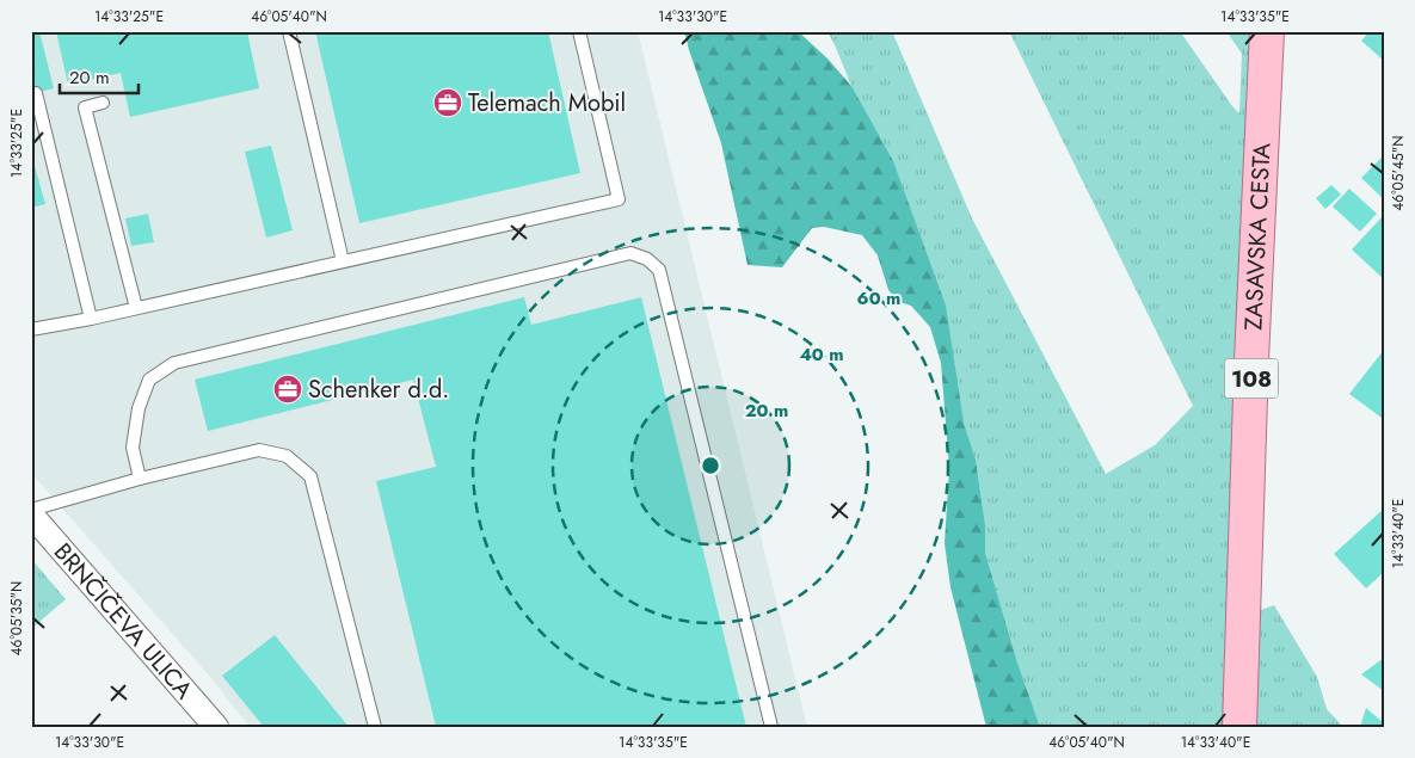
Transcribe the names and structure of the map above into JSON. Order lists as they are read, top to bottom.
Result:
{
  "streets": {
    "main road": ["ZASAVSKA CESTA", "108"],
    "street": ["BRNČIČEVA ULICA"]
  },
  "places": {
    "office": ["Telemach Mobil", "Schenker d.d."]
  },
  "scale_bar": "20 m",
  "coordinates": [
    "14°33'25\"E",
    "46°05'40\"N",
    "14°33'30\"E",
    "14°33'35\"E",
    "46°05'45\"N",
    "14°33'40\"E",
    "46°05'35\"N"
  ],
  "rings": ["60 m", "40 m", "20 m"]
}
